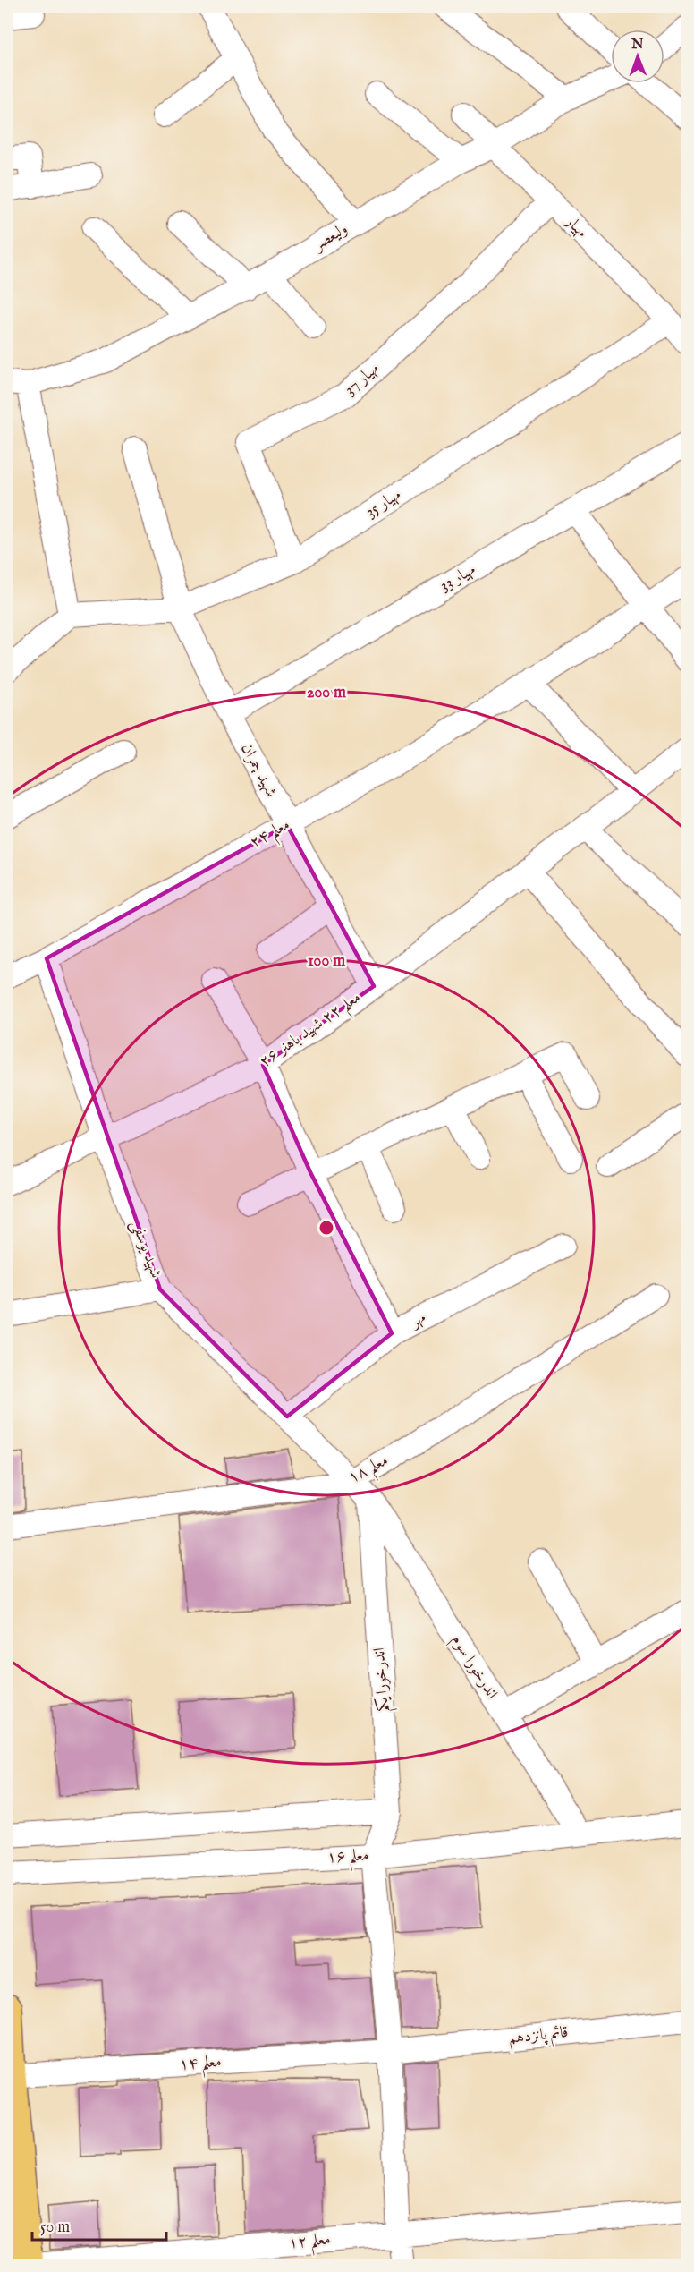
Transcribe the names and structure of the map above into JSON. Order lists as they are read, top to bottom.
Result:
{
  "streets": {
    "street": [
      "مهیار",
      "ولیعصر",
      "مهیار 37",
      "مهیار 35",
      "مهیار 33",
      "شهید چمران",
      "معلم ۲۴",
      "معلم ۲۲ شهید باهنر ۲۶",
      "شهید یوسفی",
      "مهر",
      "معلم ۱۸",
      "اندرخورا سوم",
      "اندرخورا یکم",
      "معلم ۱۶",
      "قائم پانزدهم",
      "معلم ۱۴",
      "معلم ١٢"
    ]
  },
  "crossings": [
    ["مهیار", "ولیعصر"],
    ["مهیار", "مهیار 37"],
    ["مهیار", "مهیار 35"],
    ["مهیار 37", "مهیار 35"],
    ["مهیار 35", "شهید چمران"],
    ["مهیار 33", "شهید چمران"],
    ["شهید چمران", "معلم ۲۴"],
    ["شهید چمران", "معلم ۲۲ شهید باهنر ۲۶"],
    ["معلم ۲۴", "شهید یوسفی"],
    ["معلم ۲۲ شهید باهنر ۲۶", "شهید یوسفی"],
    ["شهید یوسفی", "مهر"],
    ["شهید یوسفی", "معلم ۱۸"],
    ["شهید یوسفی", "اندرخورا سوم"],
    ["شهید یوسفی", "اندرخورا یکم"],
    ["اندرخورا سوم", "اندرخورا یکم"],
    ["اندرخورا سوم", "معلم ۱۶"],
    ["اندرخورا یکم", "معلم ۱۶"],
    ["قائم پانزدهم", "معلم ۱۴"]
  ],
  "scale_bar": "50 m",
  "north": "top",
  "rings": ["200 m", "100 m"]
}
